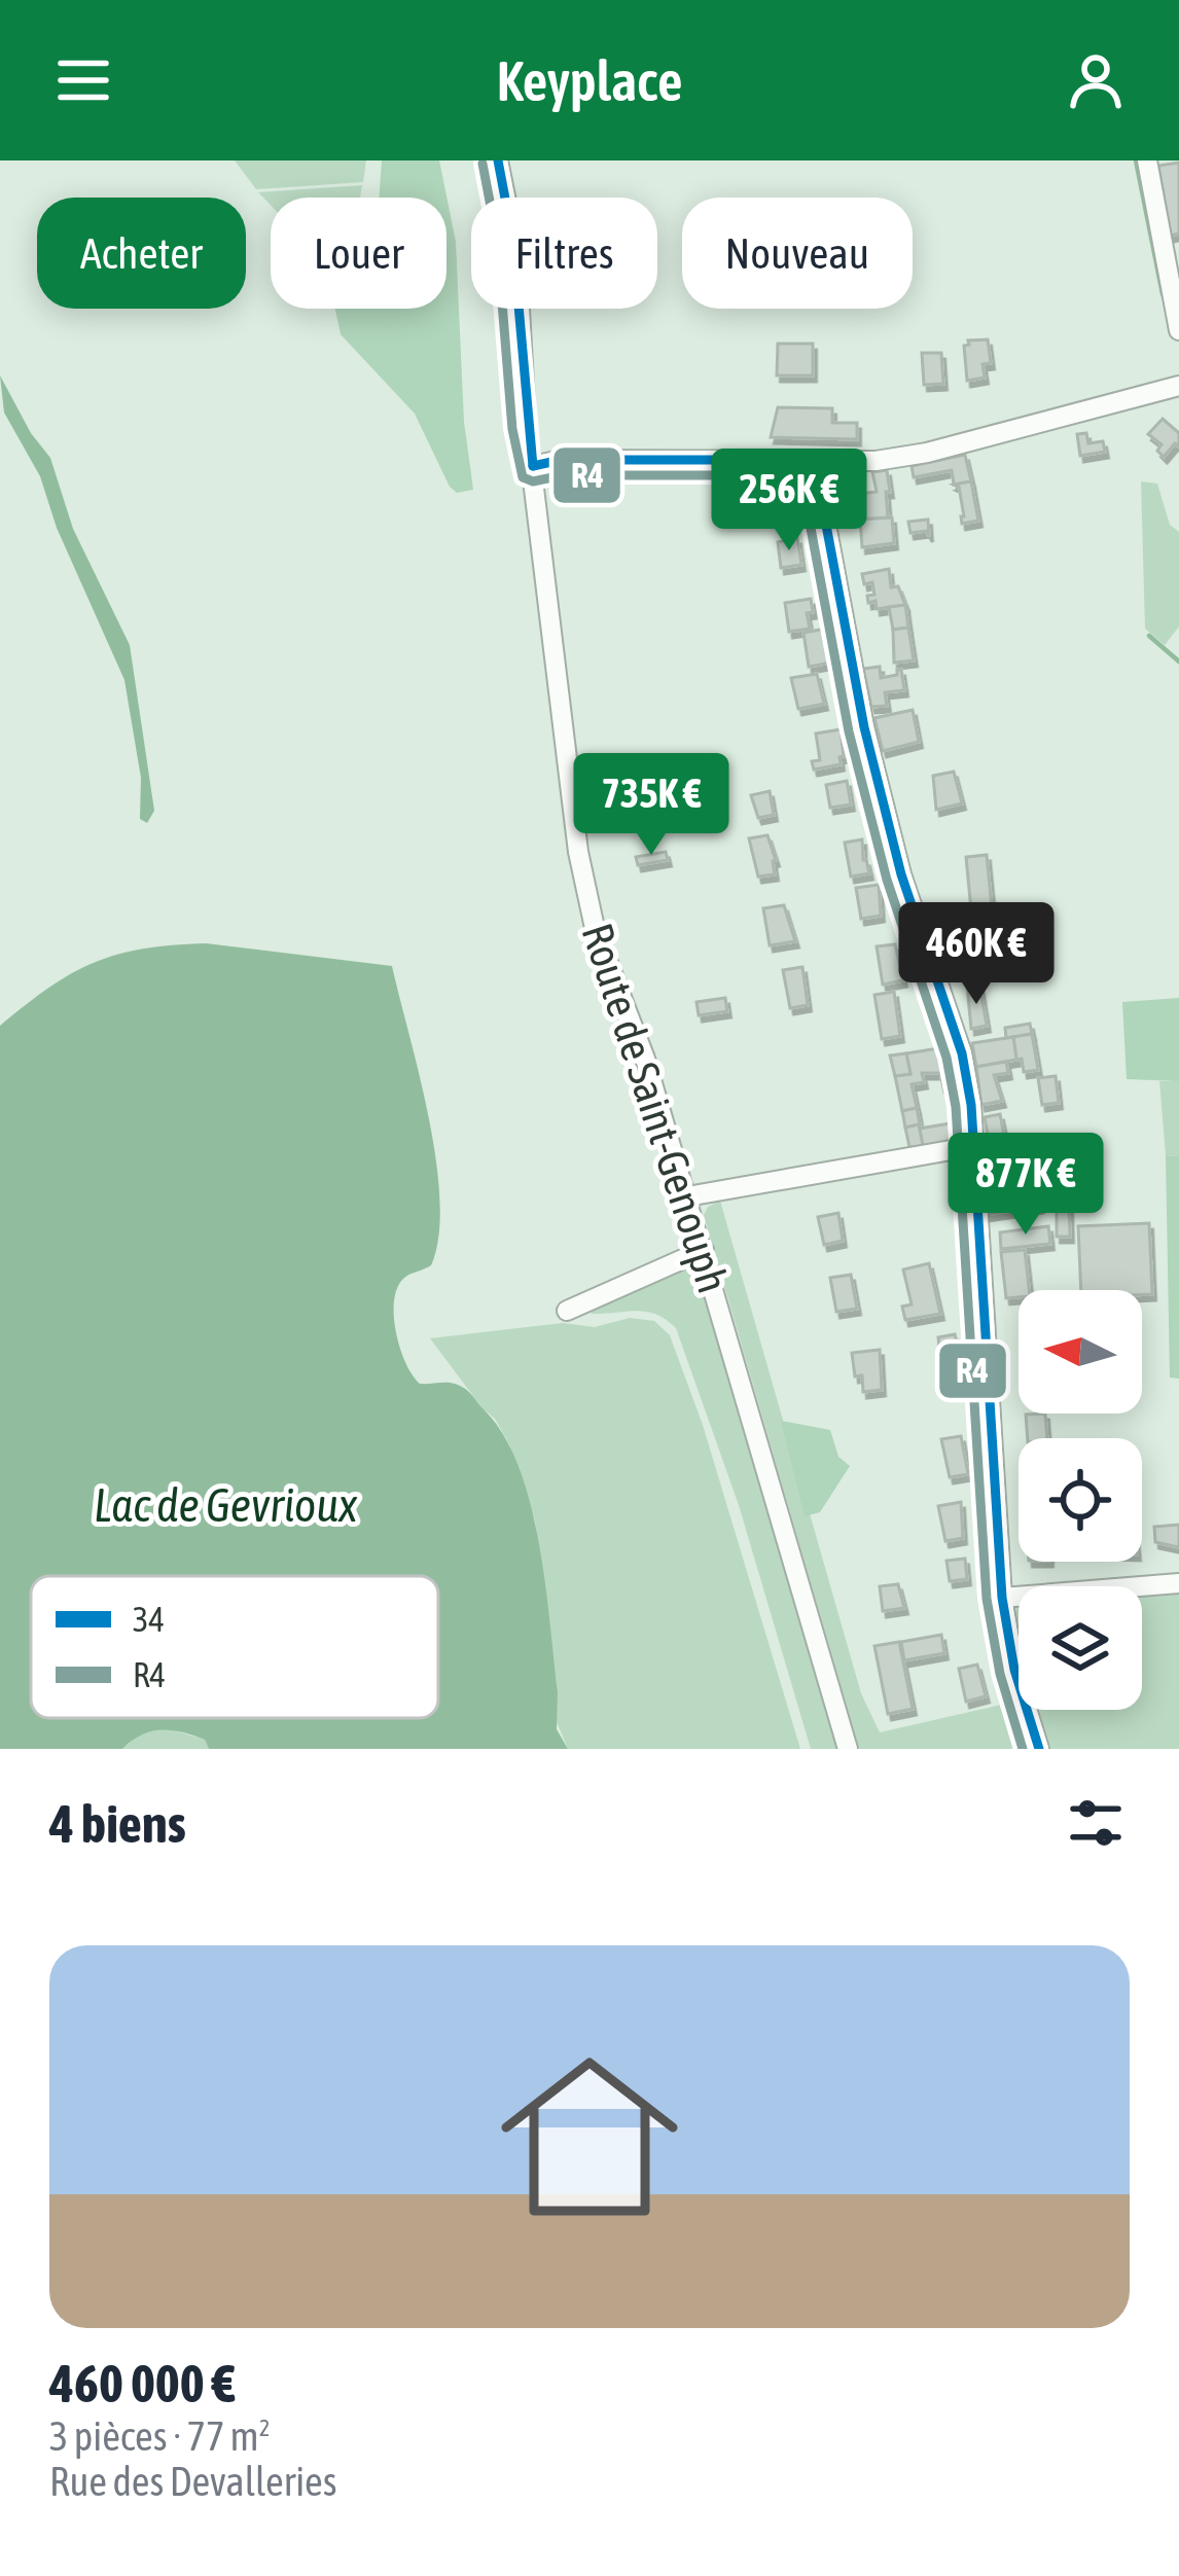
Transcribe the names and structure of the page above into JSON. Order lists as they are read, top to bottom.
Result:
{
  "streets": {
    "street": ["Route de Saint-Genouph"]
  },
  "water": ["Lac de Gevrioux"],
  "lines": ["transit line 34", "transit line R4"],
  "legend": ["34", "R4"],
  "north": "left",
  "page": {
    "header": "Keyplace",
    "chip": [
      "Acheter",
      "Louer",
      "Filtres",
      "Nouveau"
    ],
    "price": [
      "256K €",
      "735K €",
      "460K €",
      "877K €"
    ],
    "heading": "4 biens",
    "list": [
      {
        "name": "460 000 €",
        "note": "3 pièces · 77 m² · Rue des Devalleries"
      }
    ]
  }
}
